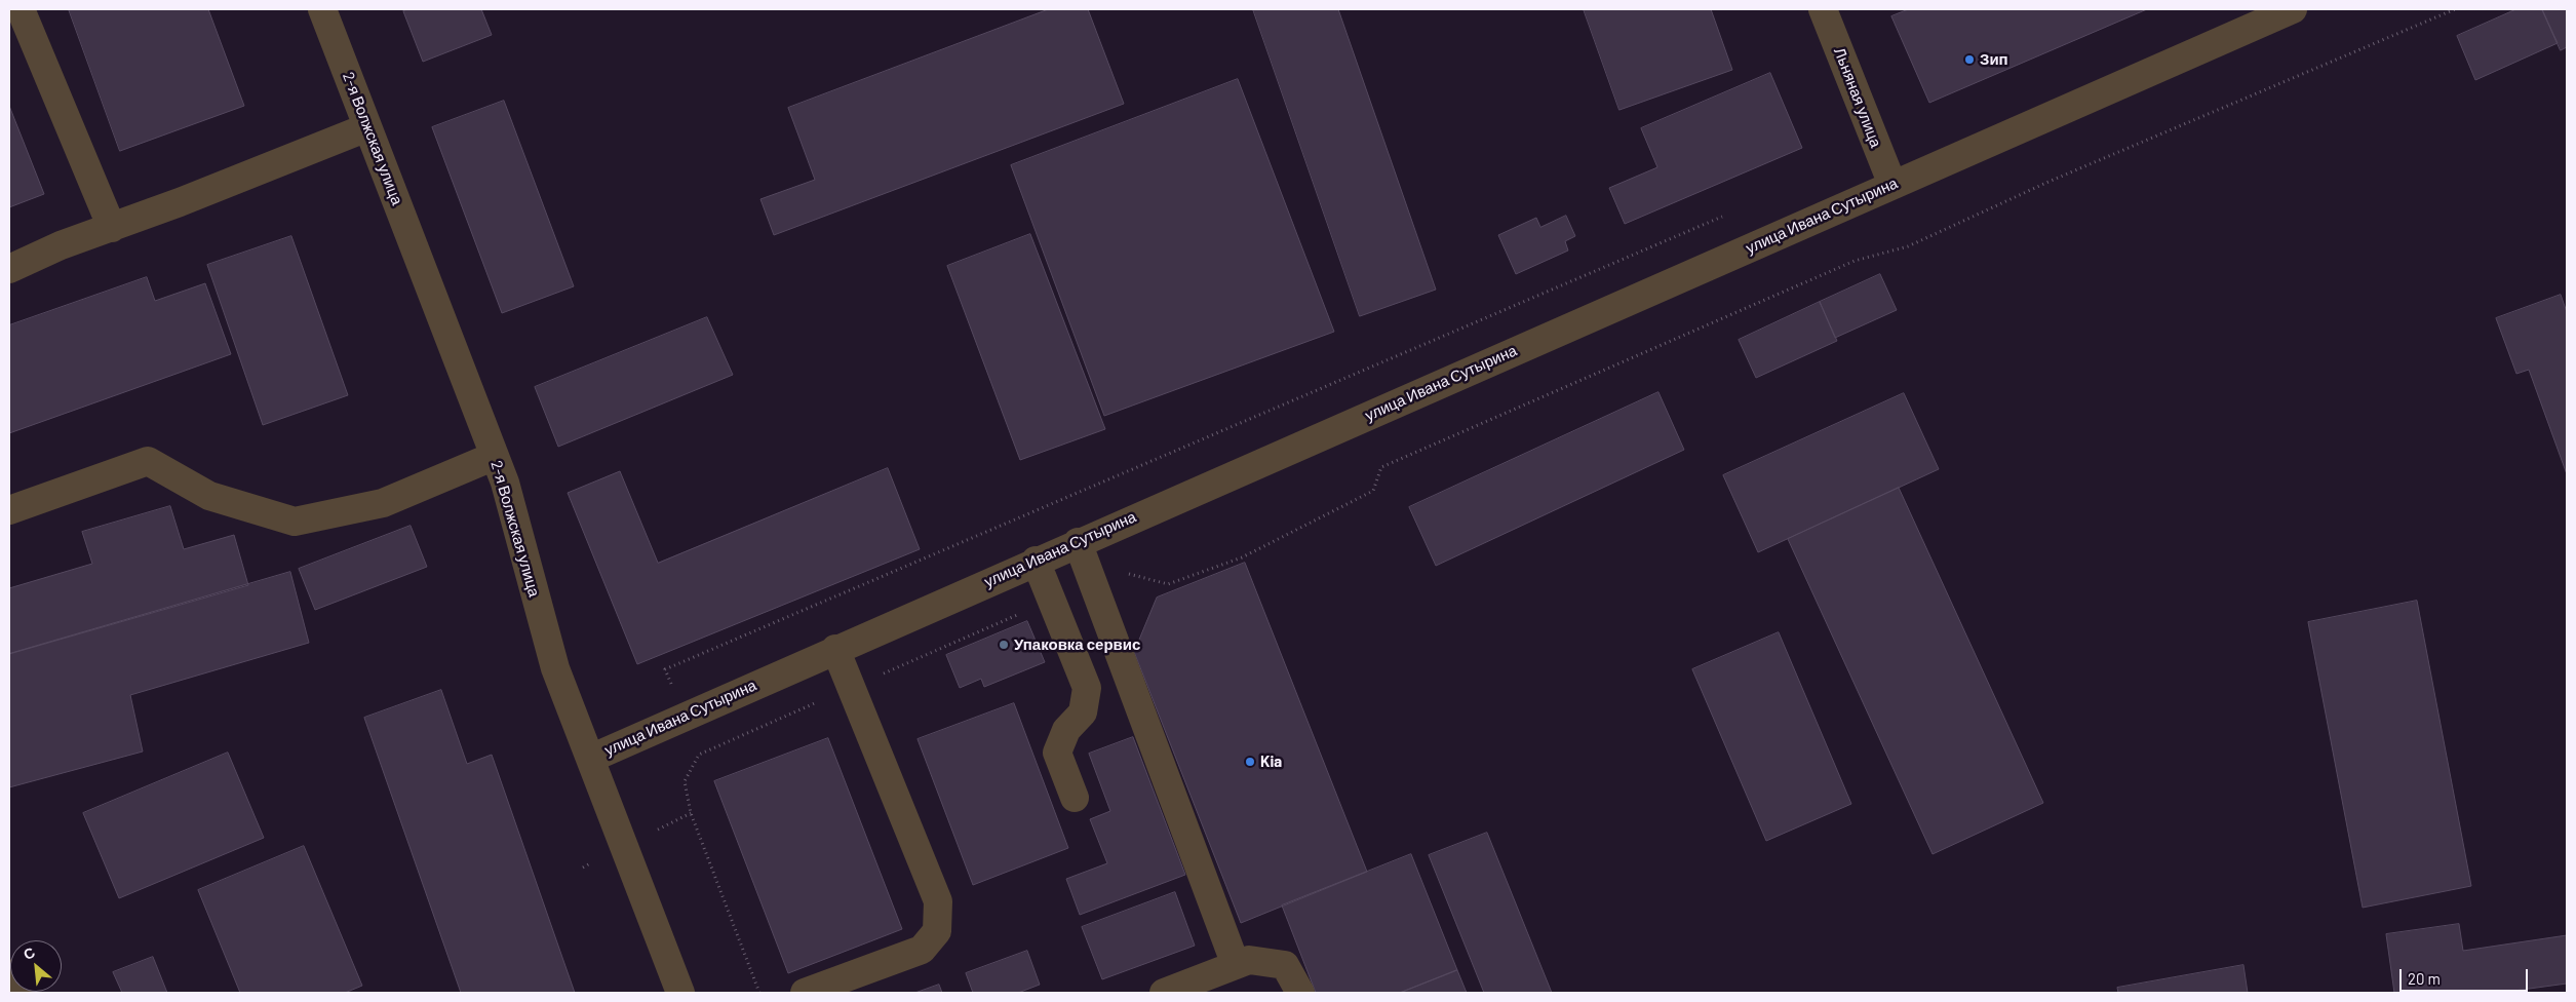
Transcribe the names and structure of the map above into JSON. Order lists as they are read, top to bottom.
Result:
{
  "streets": {
    "street": ["Льняная улица", "2-я Волжская улица", "улица Ивана Сутырина"]
  },
  "crossings": [
    ["Льняная улица", "улица Ивана Сутырина"],
    ["2-я Волжская улица", "улица Ивана Сутырина"]
  ],
  "places": ["Зип", "Упаковка сервис", "Kia"],
  "scale_bar": "20 m",
  "north": "top left"
}
